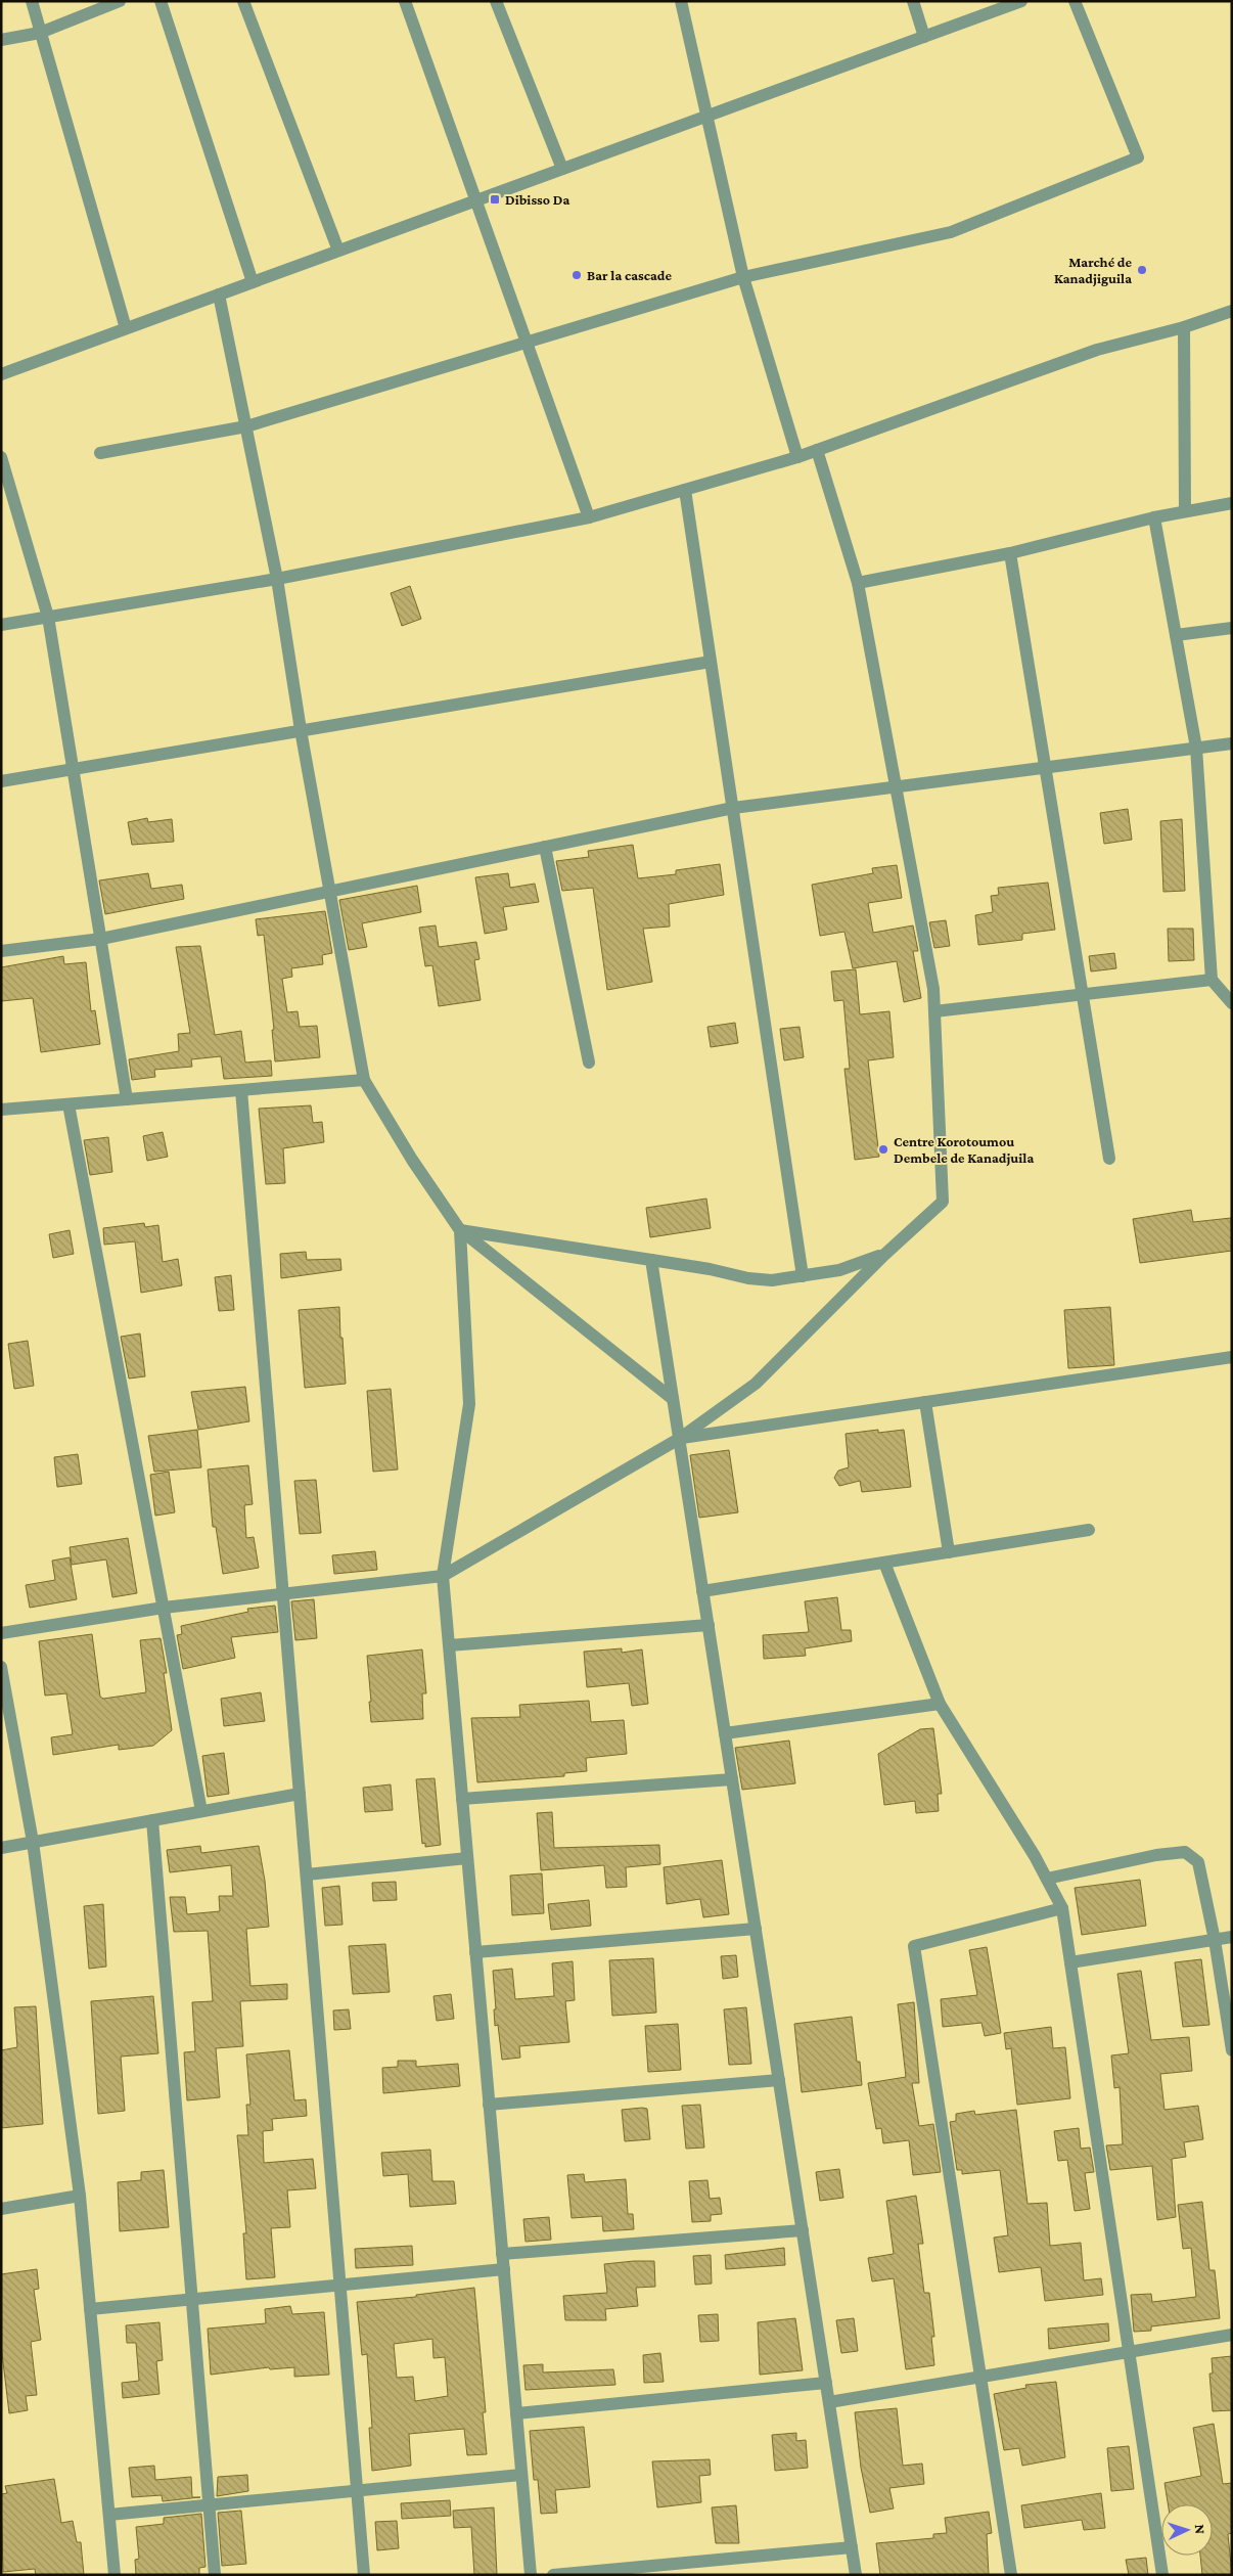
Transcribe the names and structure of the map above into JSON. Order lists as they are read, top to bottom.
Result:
{
  "places": {
    "transit": ["Dibisso Da"],
    "other": ["Marché de Kanadjiguila", "Bar la cascade", "Centre Korotoumou Dembele de Kanadjuila"]
  },
  "north": "right"
}
